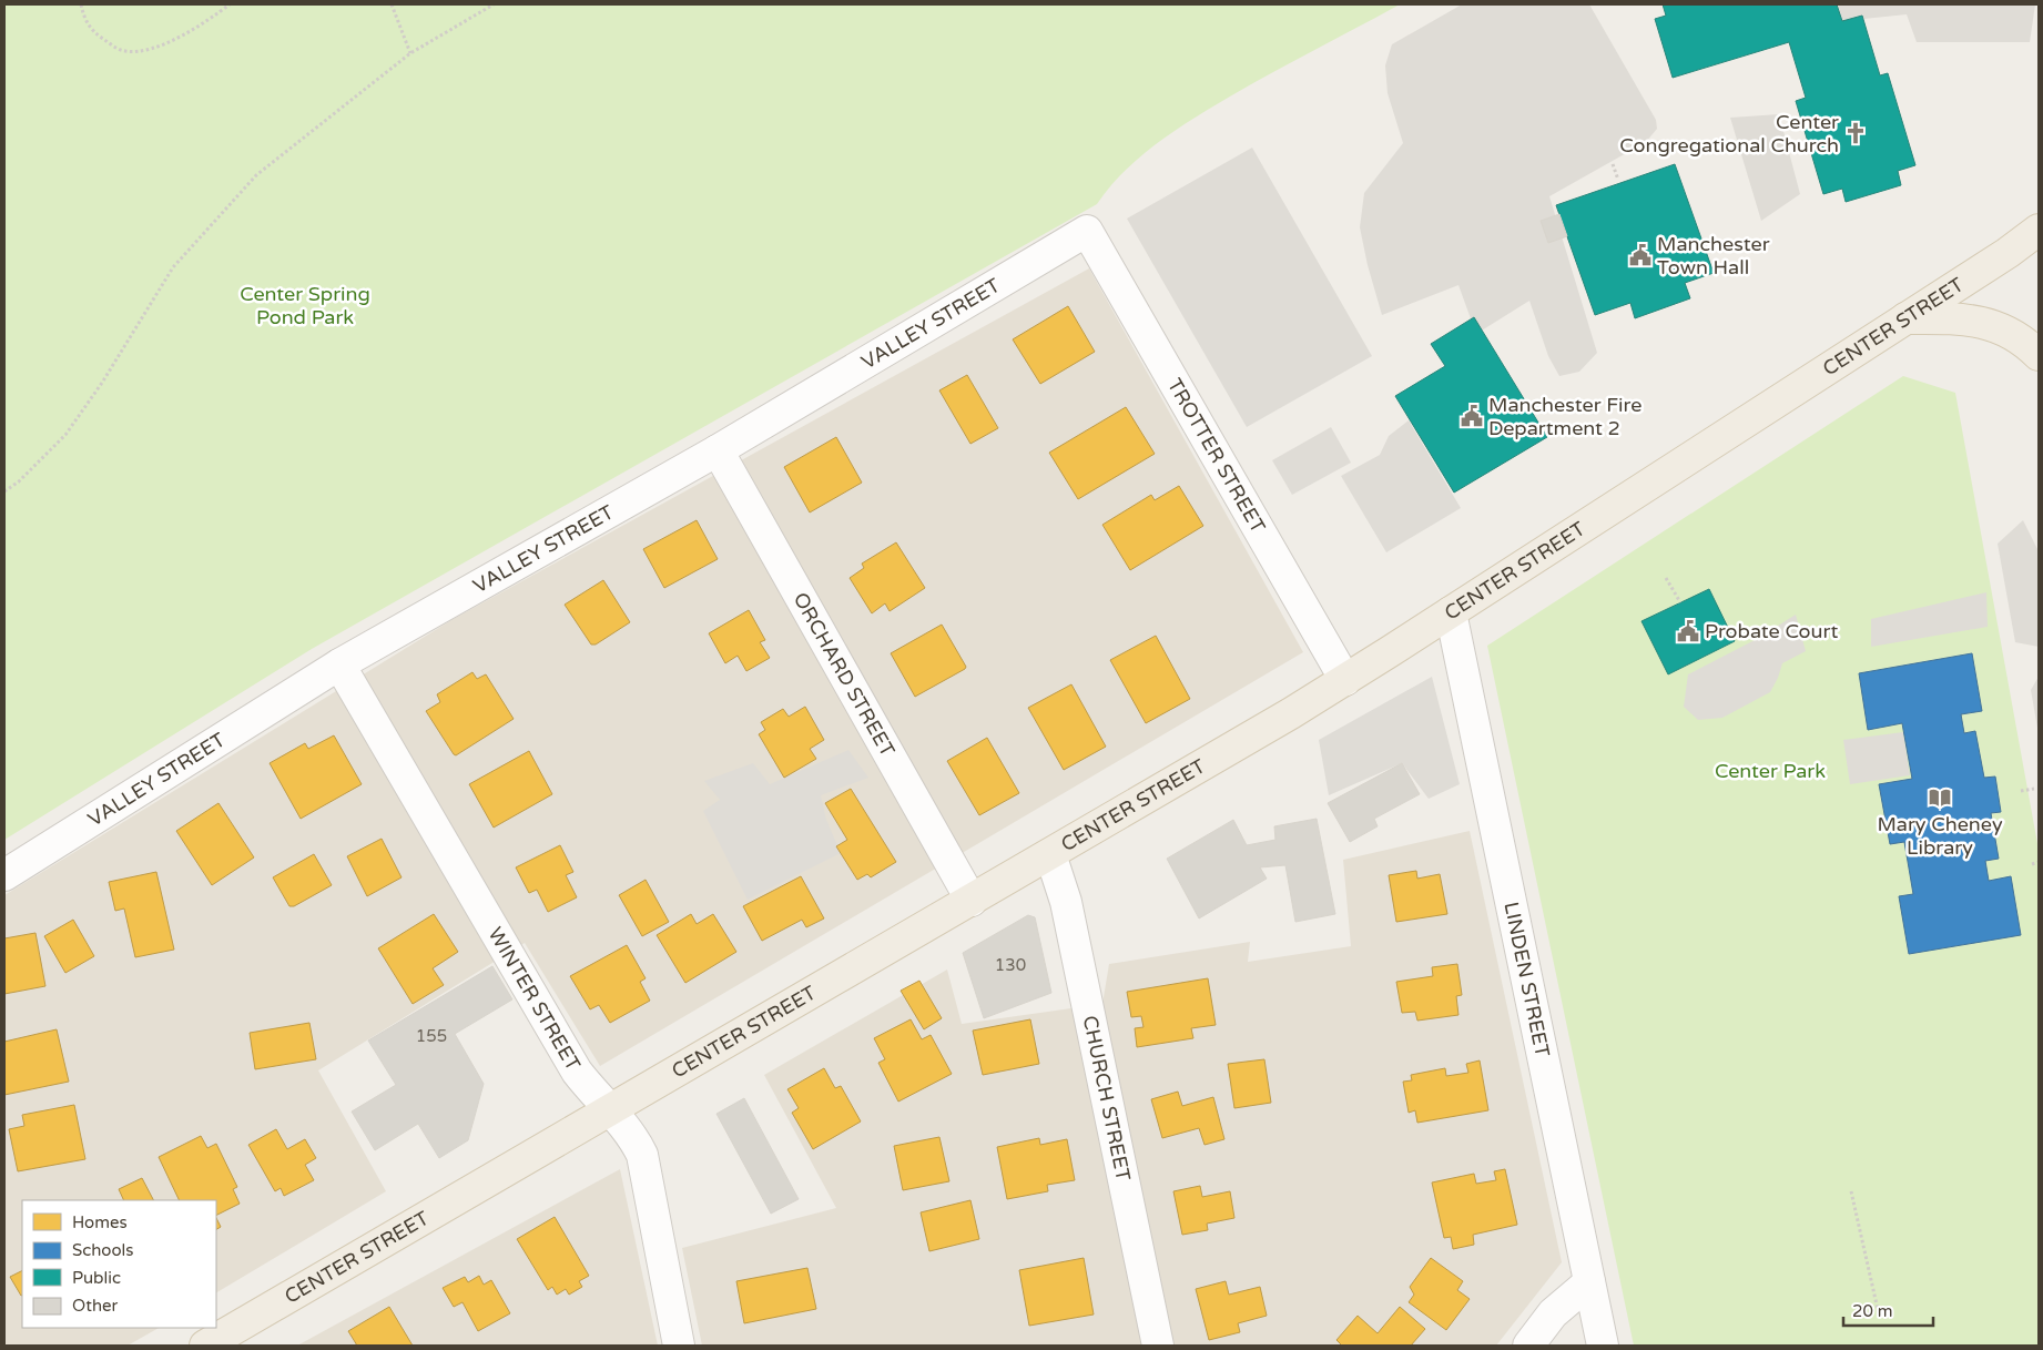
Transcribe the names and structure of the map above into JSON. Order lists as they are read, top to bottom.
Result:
{
  "streets": {
    "main road": ["CENTER STREET"],
    "street": [
      "VALLEY STREET",
      "TROTTER STREET",
      "ORCHARD STREET",
      "LINDEN STREET",
      "WINTER STREET",
      "CHURCH STREET"
    ]
  },
  "crossings": [
    ["VALLEY STREET", "TROTTER STREET"],
    ["VALLEY STREET", "ORCHARD STREET"],
    ["VALLEY STREET", "WINTER STREET"],
    ["CENTER STREET", "TROTTER STREET"],
    ["CENTER STREET", "ORCHARD STREET"],
    ["CENTER STREET", "LINDEN STREET"],
    ["CENTER STREET", "WINTER STREET"],
    ["CENTER STREET", "CHURCH STREET"]
  ],
  "parks": ["Center Spring Pond Park", "Center Park"],
  "places": {
    "church": ["Center Congregational Church"],
    "public building": ["Manchester Town Hall", "Manchester Fire Department 2", "Probate Court"],
    "library": ["Mary Cheney Library"]
  },
  "house_numbers": ["130", "155"],
  "legend": [
    "Homes",
    "Schools",
    "Public",
    "Other"
  ],
  "scale_bar": "20 m"
}
